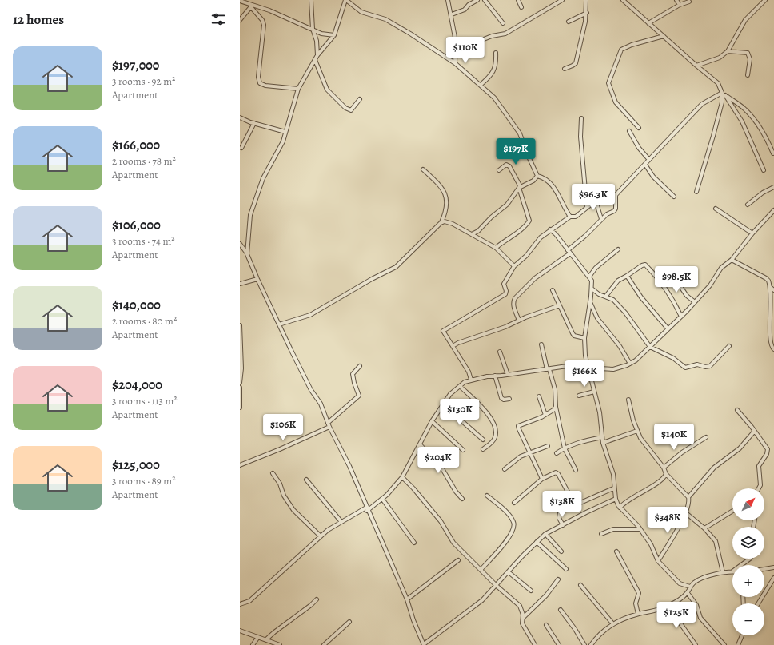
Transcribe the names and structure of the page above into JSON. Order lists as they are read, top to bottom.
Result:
{
  "north": "top right",
  "page": {
    "heading": "12 homes",
    "price": [
      "$110K",
      "$197K",
      "$96.3K",
      "$98.5K",
      "$166K",
      "$130K",
      "$106K",
      "$140K",
      "$204K",
      "$138K",
      "$348K",
      "$125K"
    ],
    "list": [
      {
        "name": "$197,000",
        "note": "3 rooms · 92 m² · Apartment"
      },
      {
        "name": "$166,000",
        "note": "2 rooms · 78 m² · Apartment"
      },
      {
        "name": "$106,000",
        "note": "3 rooms · 74 m² · Apartment"
      },
      {
        "name": "$140,000",
        "note": "2 rooms · 80 m² · Apartment"
      },
      {
        "name": "$204,000",
        "note": "3 rooms · 113 m² · Apartment"
      },
      {
        "name": "$125,000",
        "note": "3 rooms · 89 m² · Apartment"
      }
    ],
    "map_buttons": ["+", "−"]
  }
}
